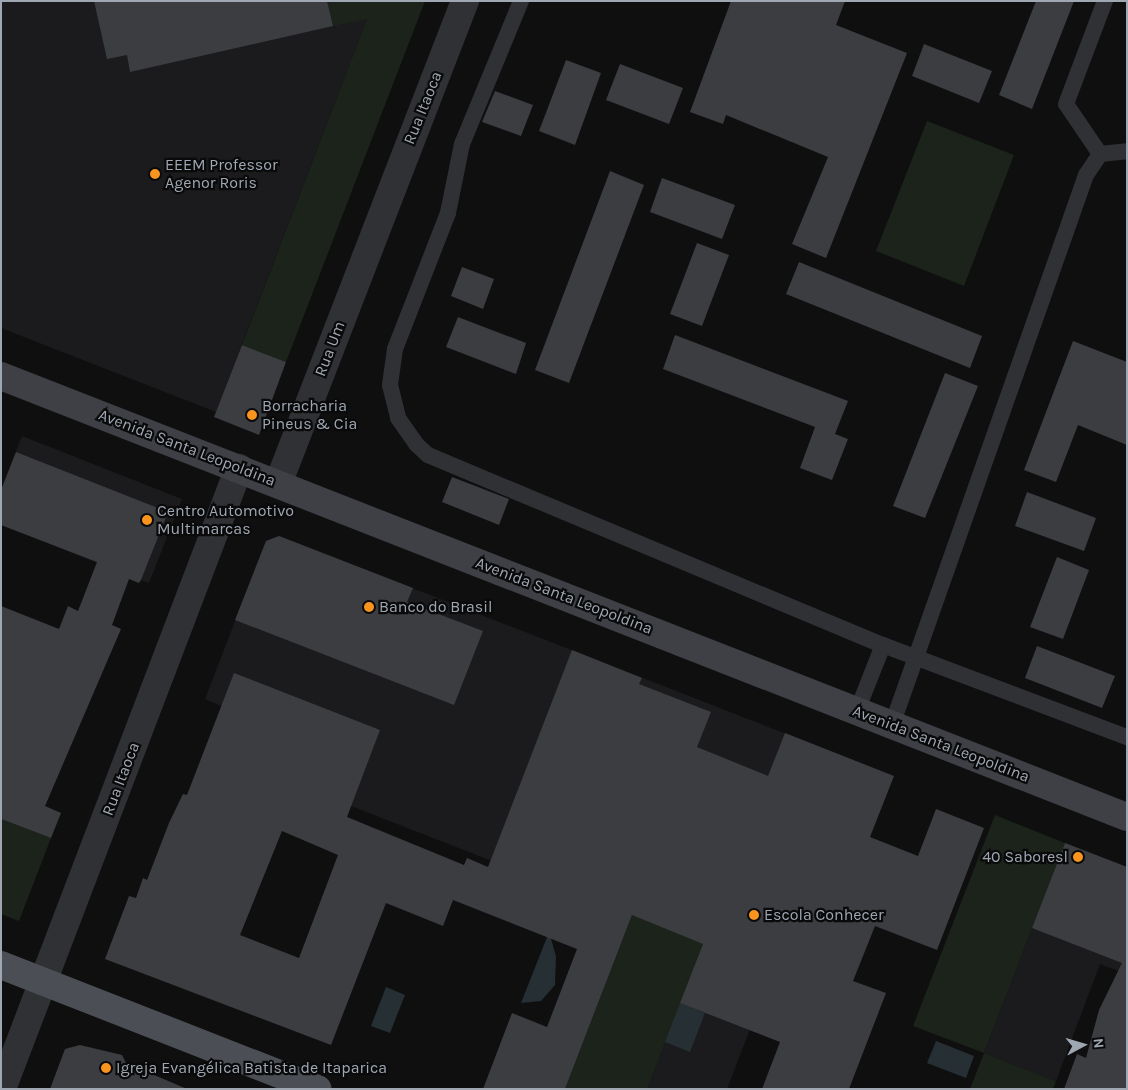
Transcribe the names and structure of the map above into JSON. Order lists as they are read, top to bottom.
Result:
{
  "streets": {
    "street": ["Rua Itaoca", "Rua Um", "Avenida Santa Leopoldina"]
  },
  "crossings": [
    ["Rua Itaoca", "Rua Um"],
    ["Rua Itaoca", "Avenida Santa Leopoldina"],
    ["Rua Um", "Avenida Santa Leopoldina"]
  ],
  "places": [
    "EEEM Professor Agenor Roris",
    "Borracharia Pineus & Cia",
    "Centro Automotivo Multimarcas",
    "Banco do Brasil",
    "40 Saboresl",
    "Escola Conhecer",
    "Igreja Evangélica Batista de Itaparica"
  ],
  "north": "right"
}
